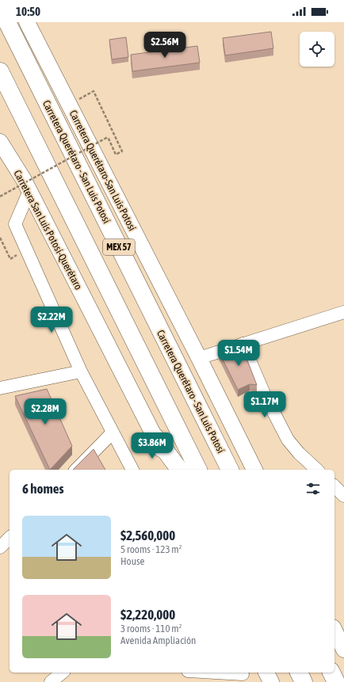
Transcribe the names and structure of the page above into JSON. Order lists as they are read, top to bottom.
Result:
{
  "streets": {
    "highway": ["Carretera Querétaro - San Luis Potosí", "MEX 57"],
    "main road": ["Carretera Querétaro-San Luis Potosí", "Carretera San Luis Potosí-Querétaro"]
  },
  "page": {
    "status": "10:50",
    "price": [
      "$2.56M",
      "$2.22M",
      "$1.54M",
      "$1.17M",
      "$2.28M",
      "$3.86M"
    ],
    "heading": "6 homes",
    "list": [
      {
        "name": "$2,560,000",
        "note": "5 rooms · 123 m² · House"
      },
      {
        "name": "$2,220,000",
        "note": "3 rooms · 110 m² · Avenida Ampliación"
      }
    ]
  }
}
